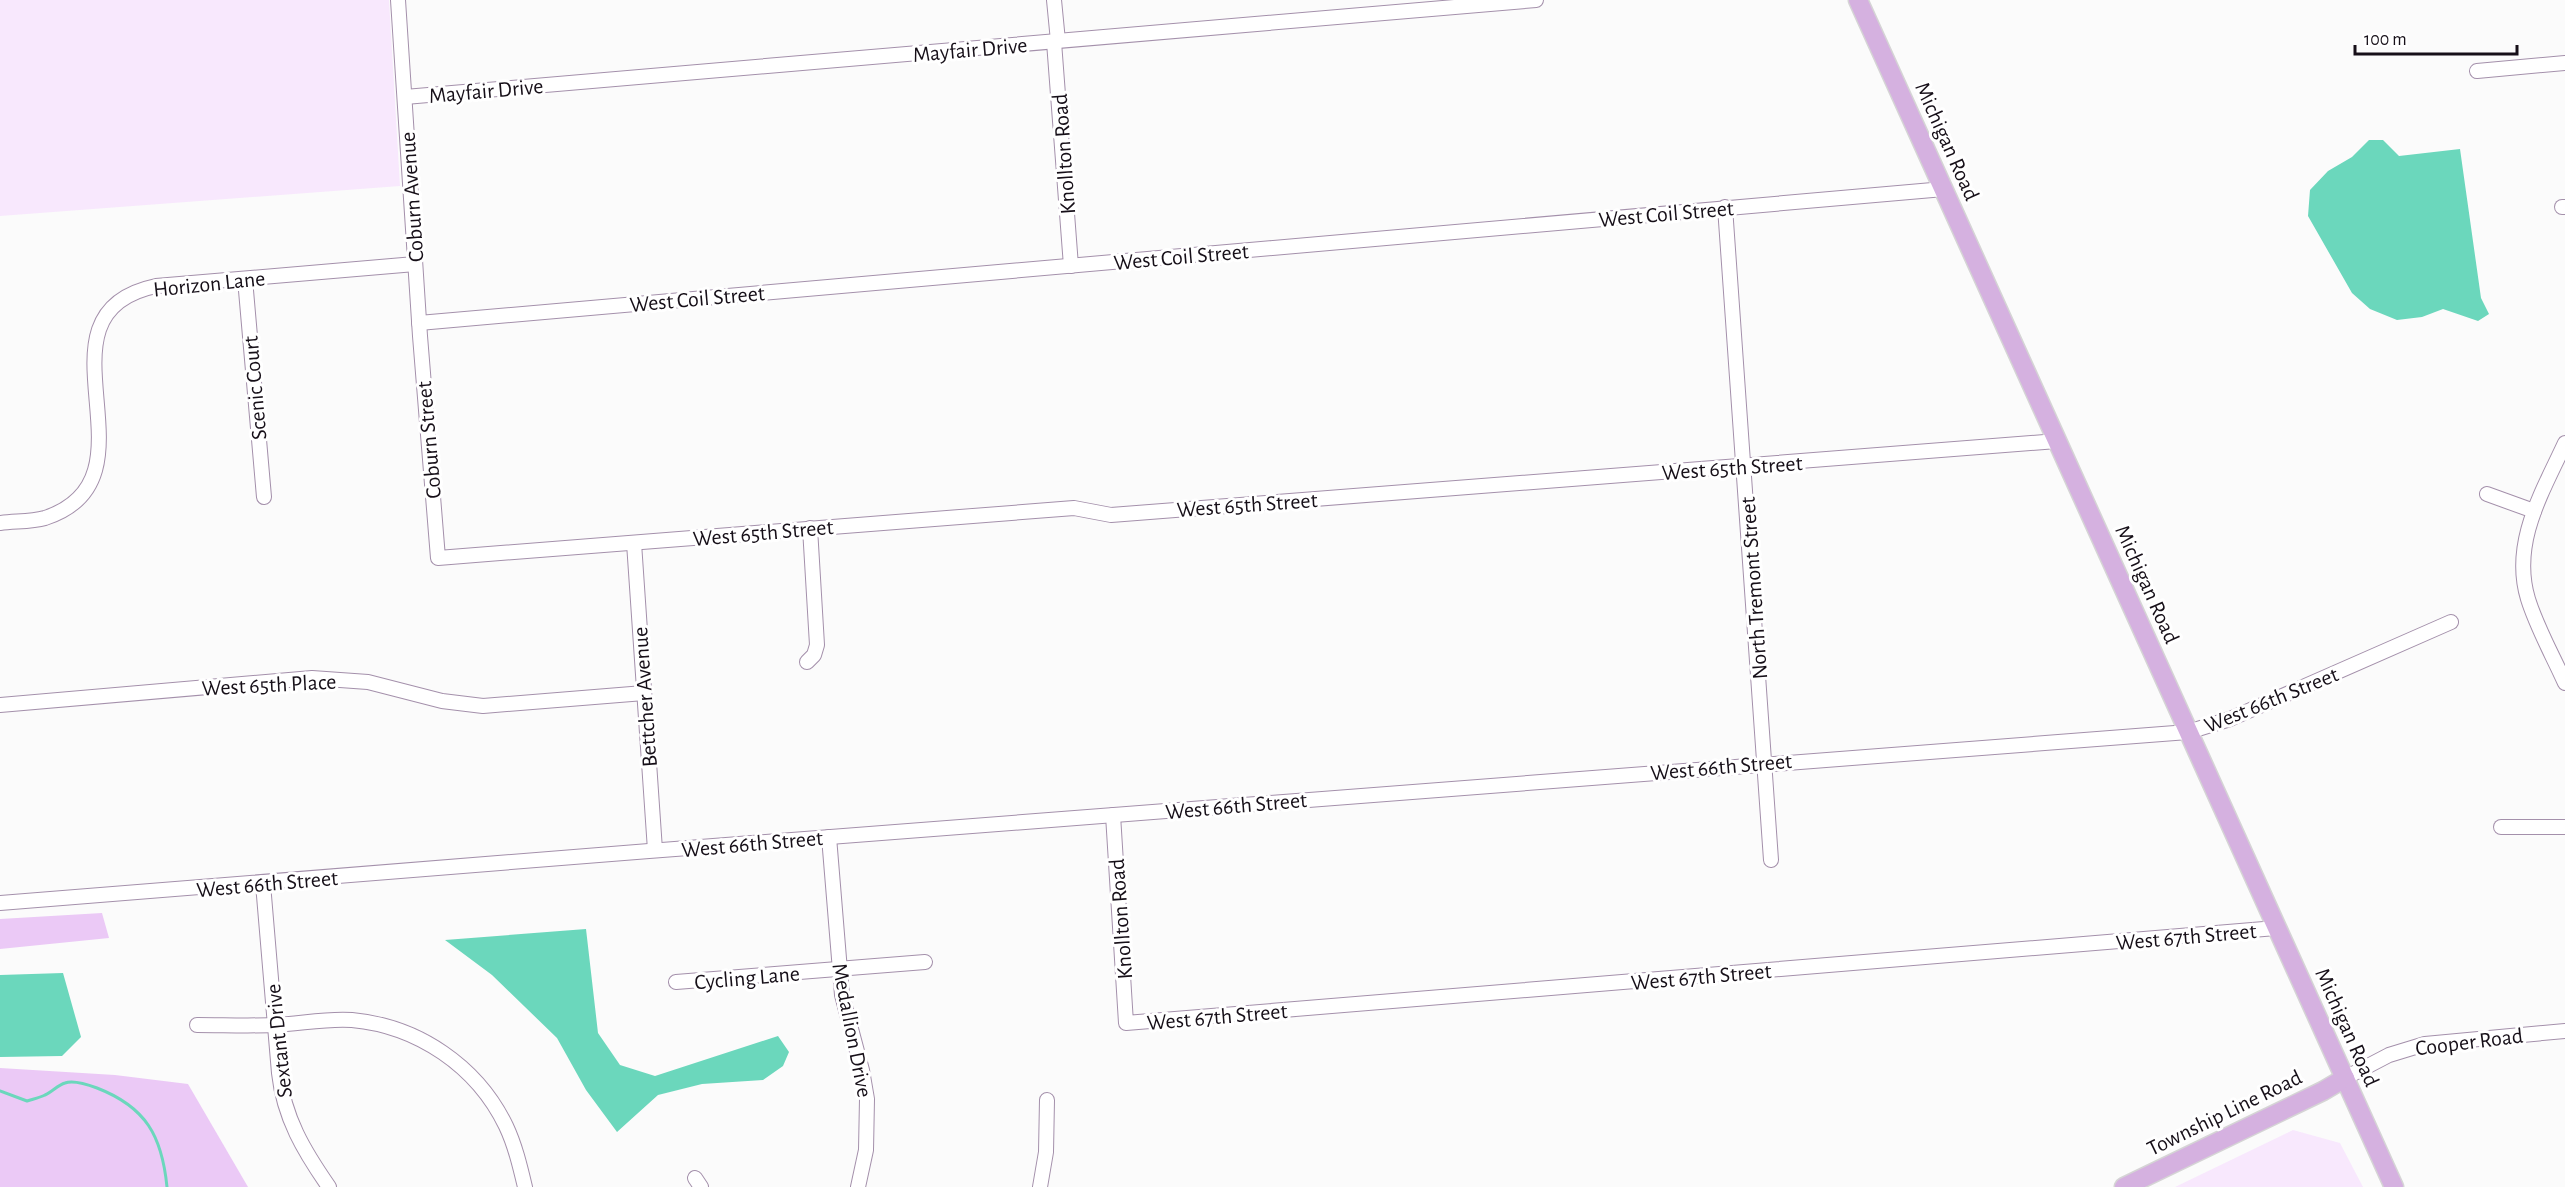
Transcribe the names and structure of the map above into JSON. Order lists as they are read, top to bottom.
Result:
{
  "streets": {
    "main road": ["Michigan Road", "Township Line Road"],
    "street": [
      "Mayfair Drive",
      "Knollton Road",
      "Coburn Avenue",
      "West Coil Street",
      "Horizon Lane",
      "Scenic Court",
      "Coburn Street",
      "West 65th Street",
      "North Tremont Street",
      "West 65th Place",
      "Bettcher Avenue",
      "West 66th Street",
      "West 67th Street",
      "Cycling Lane",
      "Medallion Drive",
      "Sextant Drive",
      "Cooper Road"
    ]
  },
  "crossings": [
    ["Mayfair Drive", "Knollton Road"],
    ["Mayfair Drive", "Coburn Avenue"],
    ["Michigan Road", "West Coil Street"],
    ["Michigan Road", "West 65th Street"],
    ["Michigan Road", "West 66th Street"],
    ["Michigan Road", "West 67th Street"],
    ["Michigan Road", "Cooper Road"],
    ["Michigan Road", "Township Line Road"],
    ["Knollton Road", "West Coil Street"],
    ["Knollton Road", "West 66th Street"],
    ["Knollton Road", "West 67th Street"],
    ["Coburn Avenue", "West Coil Street"],
    ["Coburn Avenue", "Horizon Lane"],
    ["Coburn Avenue", "Coburn Street"],
    ["West Coil Street", "Coburn Street"],
    ["West Coil Street", "North Tremont Street"],
    ["Horizon Lane", "Scenic Court"],
    ["Coburn Street", "West 65th Street"],
    ["West 65th Street", "North Tremont Street"],
    ["West 65th Street", "Bettcher Avenue"],
    ["North Tremont Street", "West 66th Street"],
    ["West 65th Place", "Bettcher Avenue"],
    ["Bettcher Avenue", "West 66th Street"],
    ["West 66th Street", "Medallion Drive"],
    ["West 66th Street", "Sextant Drive"],
    ["Cycling Lane", "Medallion Drive"],
    ["Cooper Road", "Township Line Road"]
  ],
  "scale_bar": "100 m"
}
